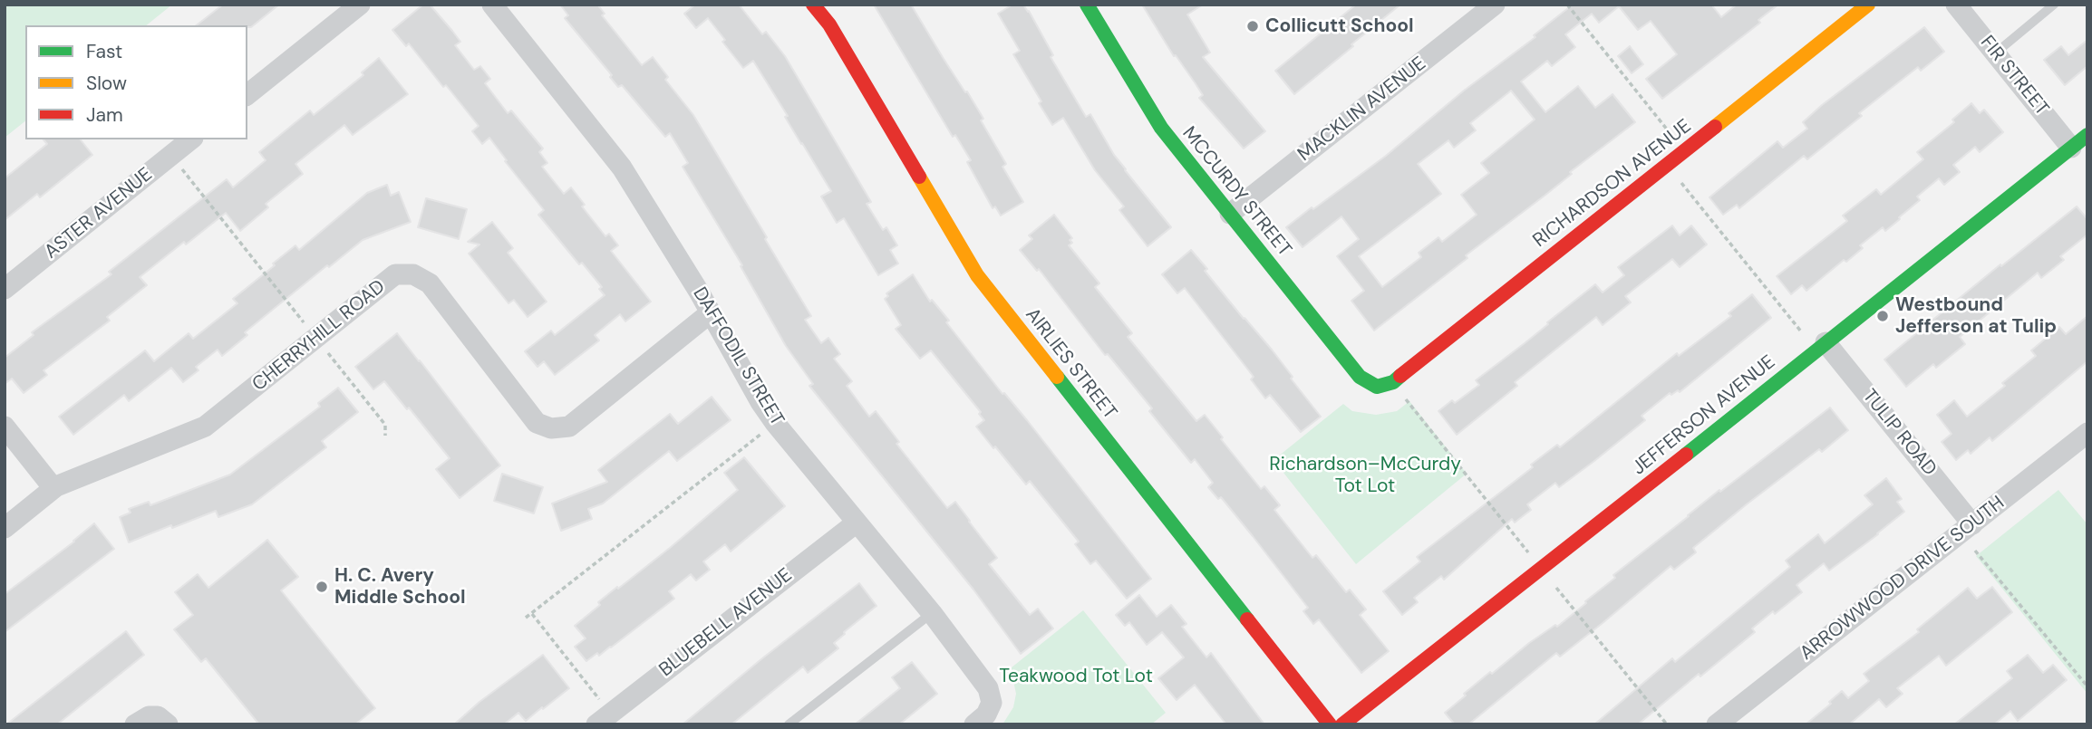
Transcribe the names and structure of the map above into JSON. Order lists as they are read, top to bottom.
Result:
{
  "streets": {
    "street": [
      "FIR STREET",
      "MACKLIN AVENUE",
      "RICHARDSON AVENUE",
      "MCCURDY STREET",
      "ASTER AVENUE",
      "CHERRYHILL ROAD",
      "DAFFODIL STREET",
      "AIRLIES STREET",
      "JEFFERSON AVENUE",
      "TULIP ROAD",
      "ARROWWOOD DRIVE SOUTH",
      "BLUEBELL AVENUE"
    ]
  },
  "crossings": [
    ["FIR STREET", "JEFFERSON AVENUE"],
    ["MACKLIN AVENUE", "MCCURDY STREET"],
    ["RICHARDSON AVENUE", "MCCURDY STREET"],
    ["CHERRYHILL ROAD", "DAFFODIL STREET"],
    ["DAFFODIL STREET", "BLUEBELL AVENUE"],
    ["JEFFERSON AVENUE", "TULIP ROAD"],
    ["TULIP ROAD", "ARROWWOOD DRIVE SOUTH"]
  ],
  "parks": ["Richardson–McCurdy Tot Lot", "Teakwood Tot Lot"],
  "places": ["Collicutt School", "Westbound Jefferson at Tulip", "H. C. Avery Middle School"],
  "legend": ["Fast", "Slow", "Jam"]
}
